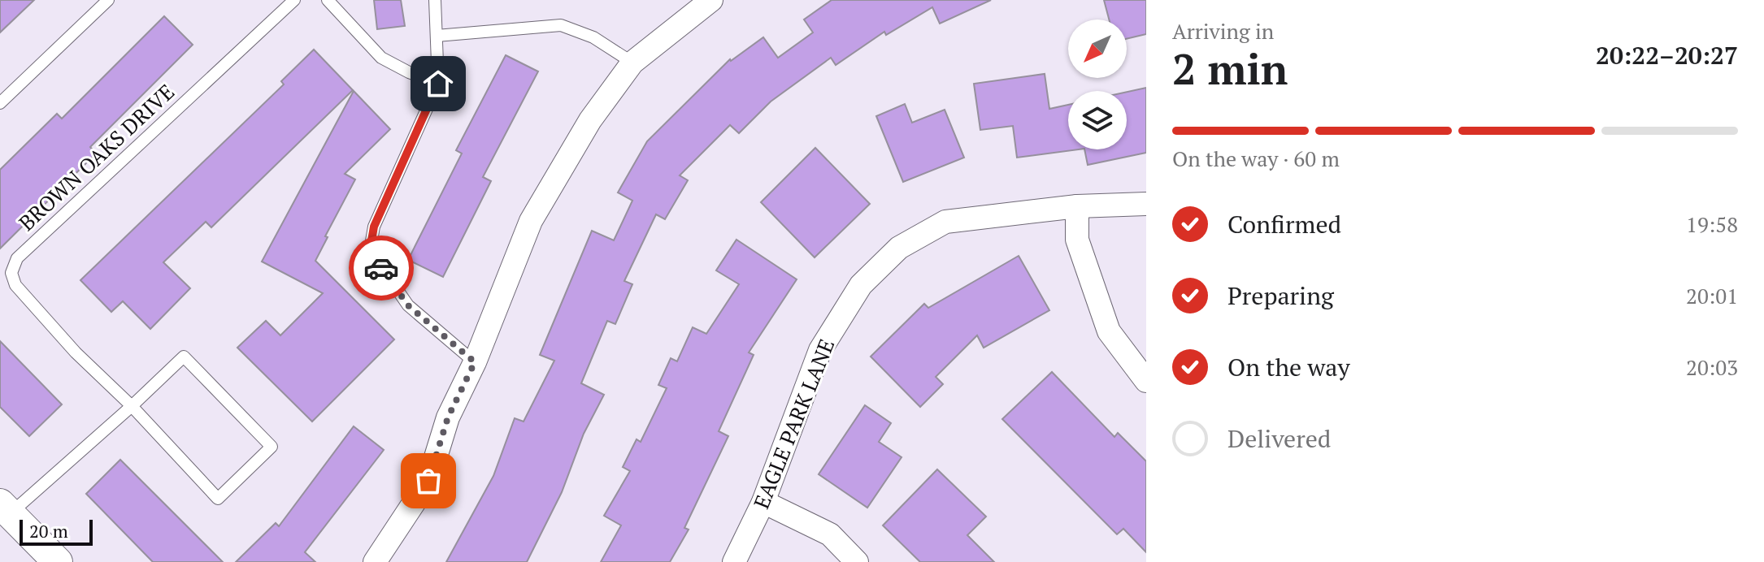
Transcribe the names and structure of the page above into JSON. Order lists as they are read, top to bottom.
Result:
{
  "streets": {
    "street": ["EAGLE PARK LANE"],
    "lane": ["BROWN OAKS DRIVE"]
  },
  "scale_bar": "20 m",
  "north": "bottom left",
  "page": {
    "heading": ["2 min", "Arriving in", "20:22–20:27"],
    "bar": "On the way · 60 m",
    "list": [
      ["Confirmed", "19:58"],
      ["Preparing", "20:01"],
      ["On the way", "20:03"],
      "Delivered"
    ],
    "scale": "20 m"
  }
}
